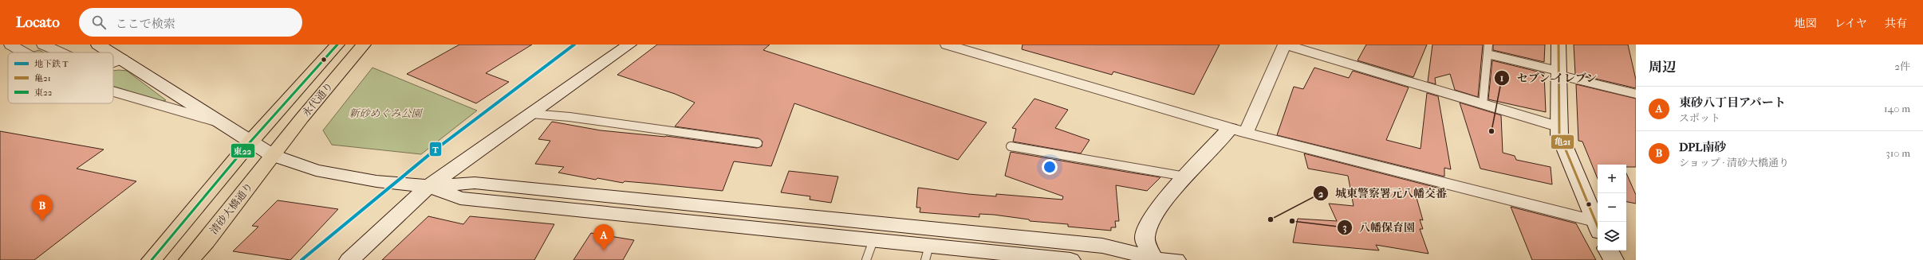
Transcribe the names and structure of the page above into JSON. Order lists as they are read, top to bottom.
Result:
{
  "streets": {
    "main road": ["永代通り", "清砂大橋通り"]
  },
  "crossings": [
    ["永代通り", "清砂大橋通り"]
  ],
  "parks": ["新砂めぐみ公園"],
  "places": ["セブン-イレブン", "城東警察署元八幡交番", "八幡保育園"],
  "lines": ["metro line T", "transit line 亀21", "transit line 東22"],
  "legend": ["地下鉄 T", "亀21", "東22"],
  "page": {
    "header": "Locato",
    "search": "ここで検索",
    "nav": ["地図", "レイヤ", "共有"],
    "heading": ["周辺", "2件"],
    "list": [
      {
        "mark": "A",
        "name": "東砂八丁目アパート",
        "note": "スポット",
        "value": "140 m"
      },
      {
        "mark": "B",
        "name": "DPL南砂",
        "note": "ショップ · 清砂大橋通り",
        "value": "310 m"
      }
    ],
    "map_buttons": ["+", "−"],
    "pins": ["B", "A"]
  }
}
